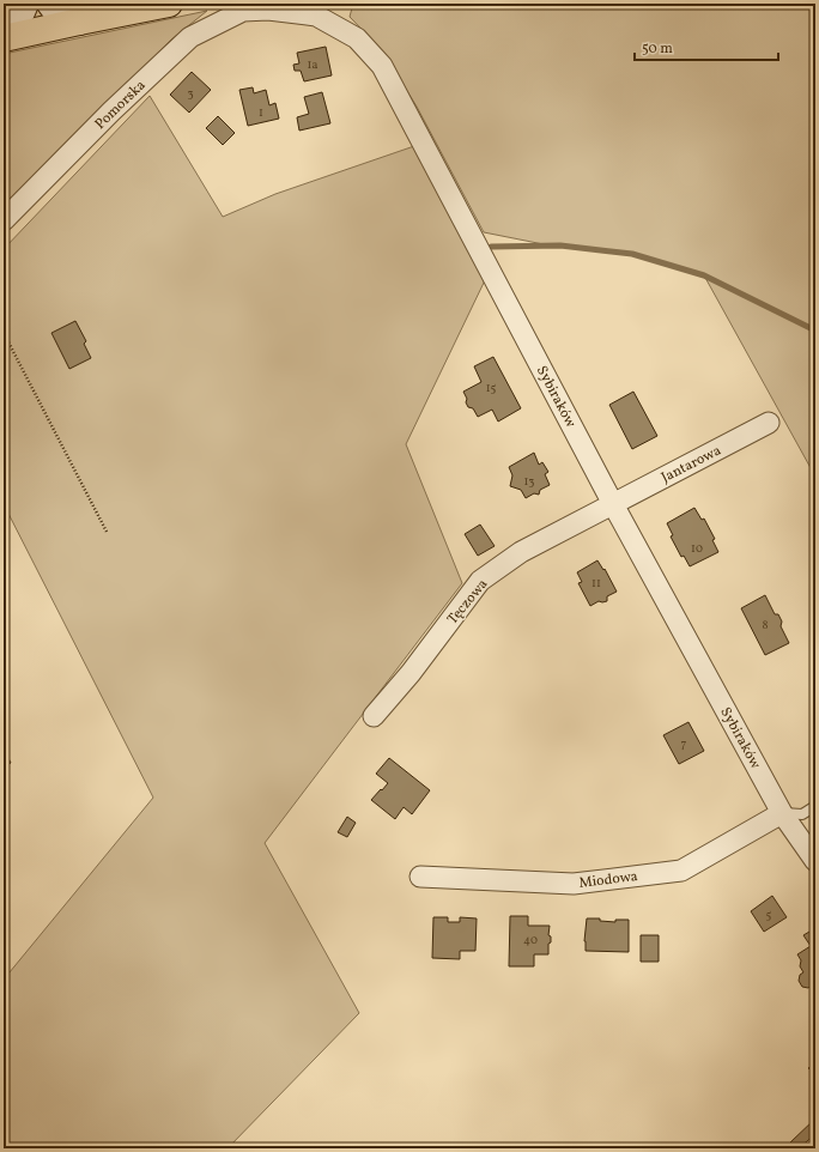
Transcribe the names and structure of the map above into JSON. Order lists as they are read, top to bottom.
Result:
{
  "streets": {
    "street": [
      "Pomorska",
      "Sybiraków",
      "Jantarowa",
      "Tęczowa",
      "Miodowa"
    ]
  },
  "crossings": [
    ["Pomorska", "Sybiraków"],
    ["Sybiraków", "Jantarowa"],
    ["Sybiraków", "Tęczowa"],
    ["Sybiraków", "Miodowa"],
    ["Jantarowa", "Tęczowa"]
  ],
  "house_numbers": [
    "1a",
    "3",
    "1",
    "15",
    "13",
    "10",
    "11",
    "8",
    "7",
    "5",
    "40"
  ],
  "scale_bar": "50 m"
}
